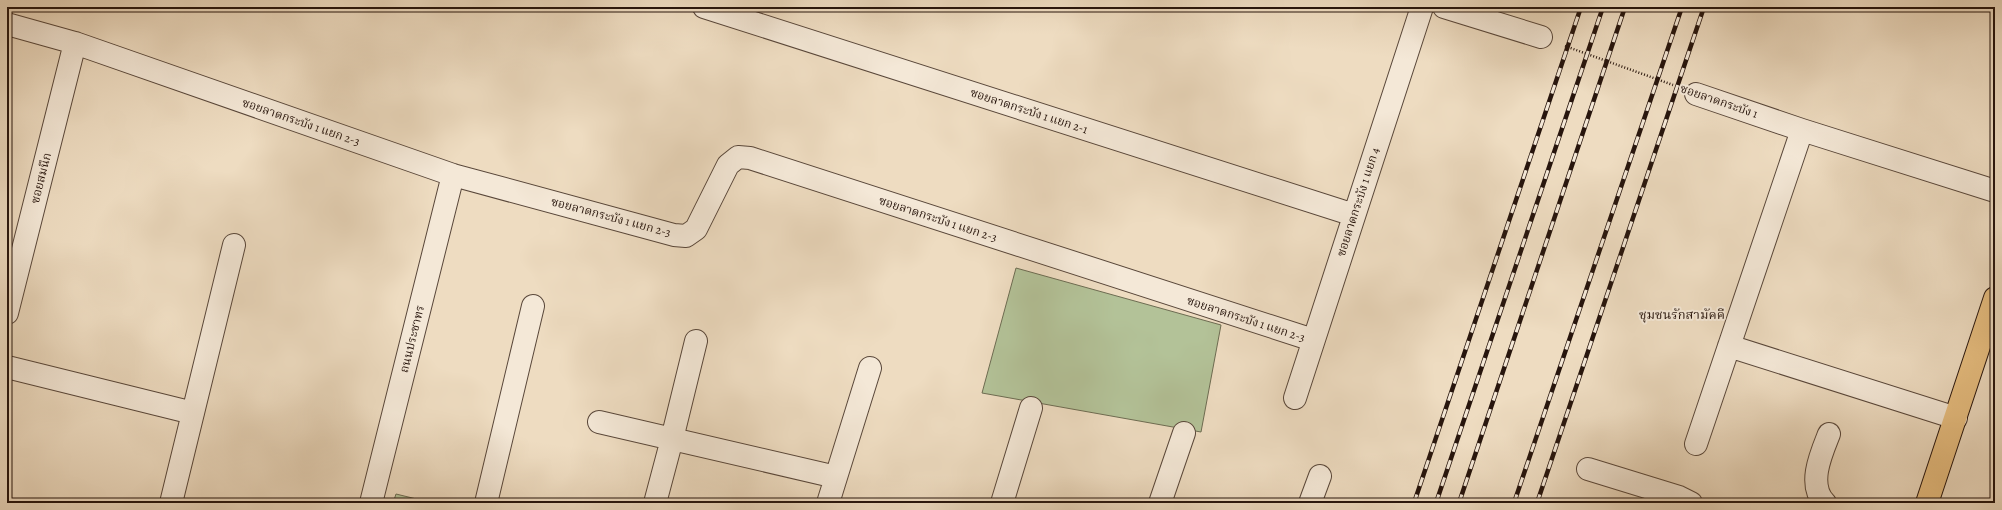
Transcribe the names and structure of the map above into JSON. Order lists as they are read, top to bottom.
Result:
{
  "streets": {
    "street": [
      "ซอยลาดกระบัง 1",
      "ซอยลาดกระบัง 1 แยก 2-1",
      "ซอยลาดกระบัง 1 แยก 2-3",
      "ซอยสมนึก",
      "ซอยลาดกระบัง 1 แยก 4",
      "ถนนประชาทร"
    ]
  },
  "crossings": [
    ["ซอยลาดกระบัง 1 แยก 2-1", "ซอยลาดกระบัง 1 แยก 4"],
    ["ซอยลาดกระบัง 1 แยก 2-3", "ซอยสมนึก"],
    ["ซอยลาดกระบัง 1 แยก 2-3", "ซอยลาดกระบัง 1 แยก 4"],
    ["ซอยลาดกระบัง 1 แยก 2-3", "ถนนประชาทร"]
  ],
  "districts": ["ชุมชนรักสามัคคี"]
}
